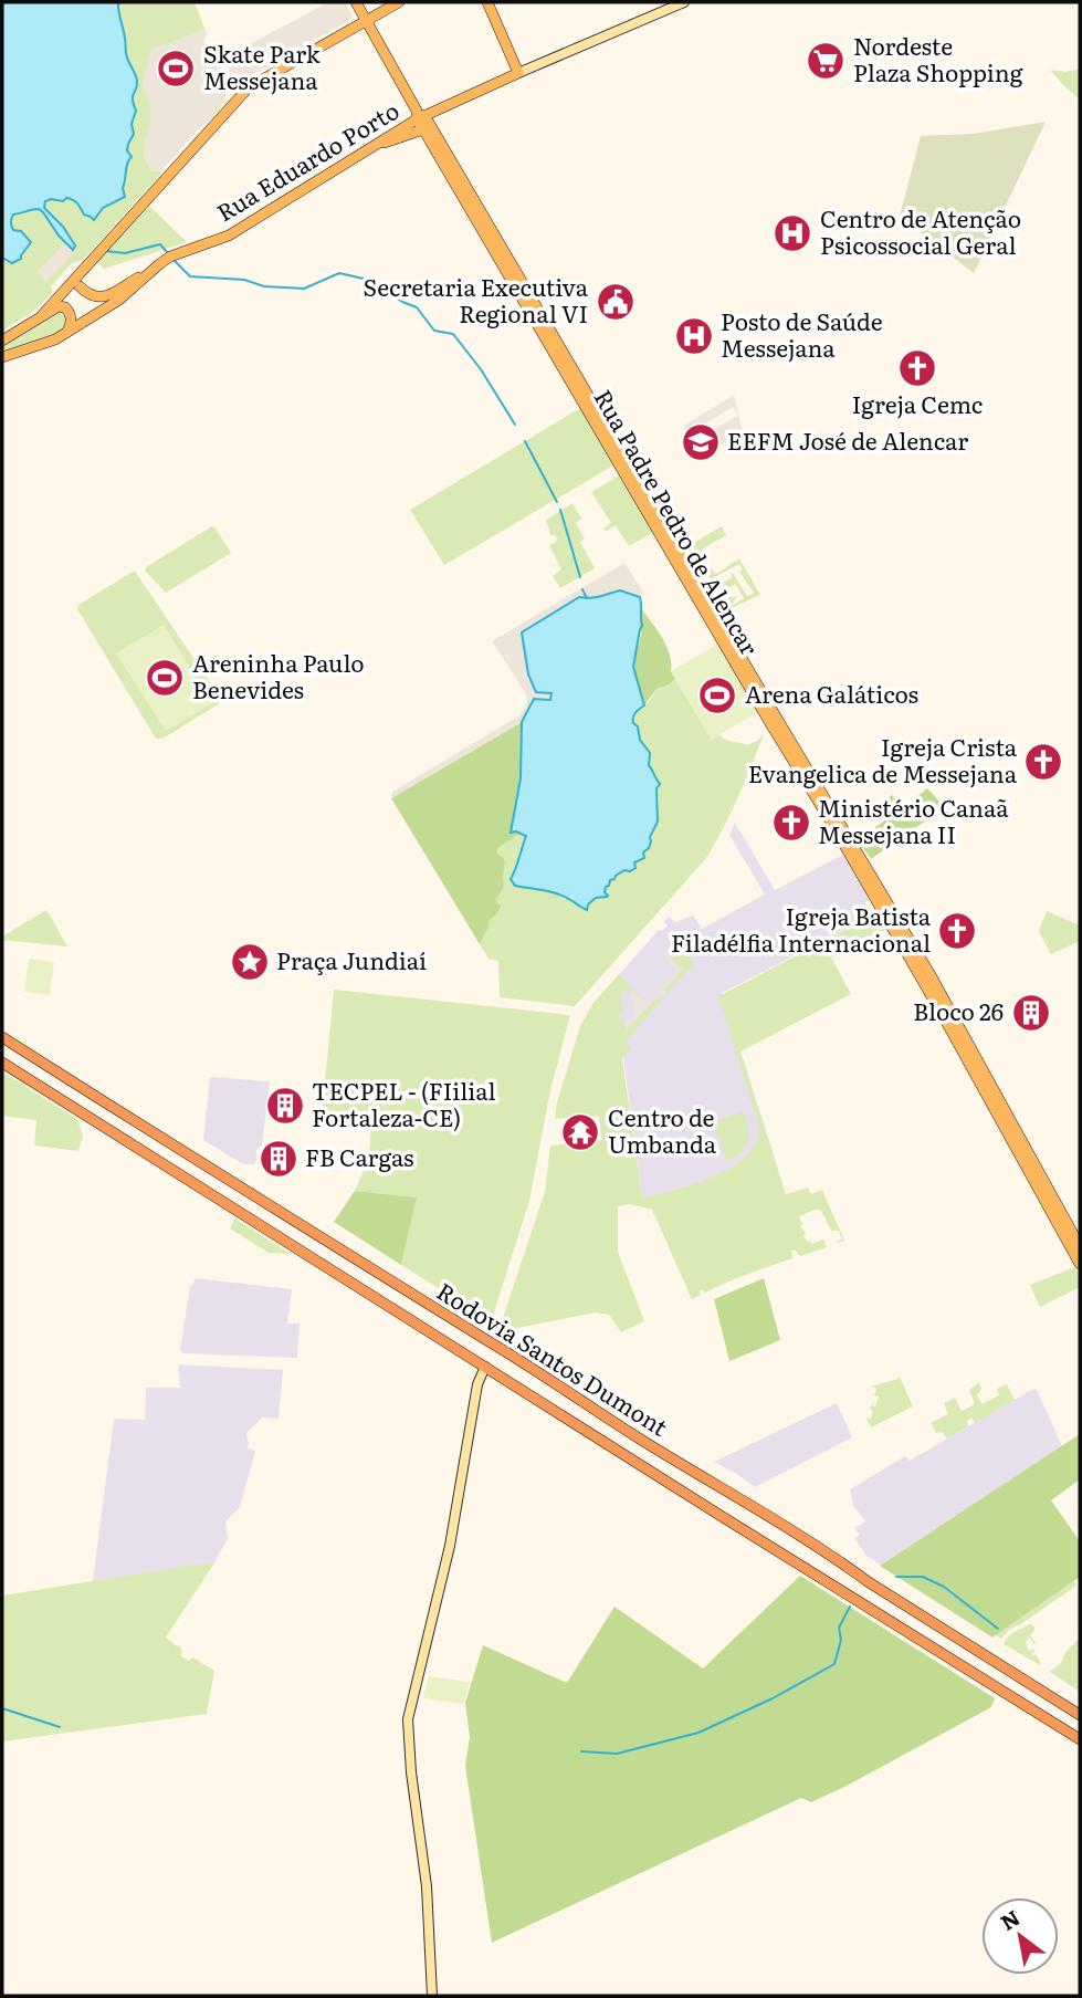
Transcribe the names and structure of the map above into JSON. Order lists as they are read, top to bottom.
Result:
{
  "streets": {
    "highway": ["Rodovia Santos Dumont"],
    "main road": ["Rua Eduardo Porto", "Rua Padre Pedro de Alencar"]
  },
  "crossings": [
    ["Rua Eduardo Porto", "Rua Padre Pedro de Alencar"]
  ],
  "places": {
    "supermarket": ["Nordeste Plaza Shopping"],
    "sports": ["Skate Park Messejana", "Areninha Paulo Benevides", "Arena Galáticos"],
    "hospital": ["Centro de Atenção Psicossocial Geral", "Posto de Saúde Messejana"],
    "public building": ["Secretaria Executiva Regional VI"],
    "church": [
      "Igreja Cemc",
      "Igreja Crista Evangelica de Messejana",
      "Ministério Canaã Messejana II",
      "Igreja Batista Filadélfia Internacional"
    ],
    "school or university": ["EEFM José de Alencar"],
    "place": ["Praça Jundiaí"],
    "building": ["Bloco 26", "TECPEL - (FIilial Fortaleza-CE)", "FB Cargas"],
    "temple": ["Centro de Umbanda"]
  },
  "north": "top left"
}
